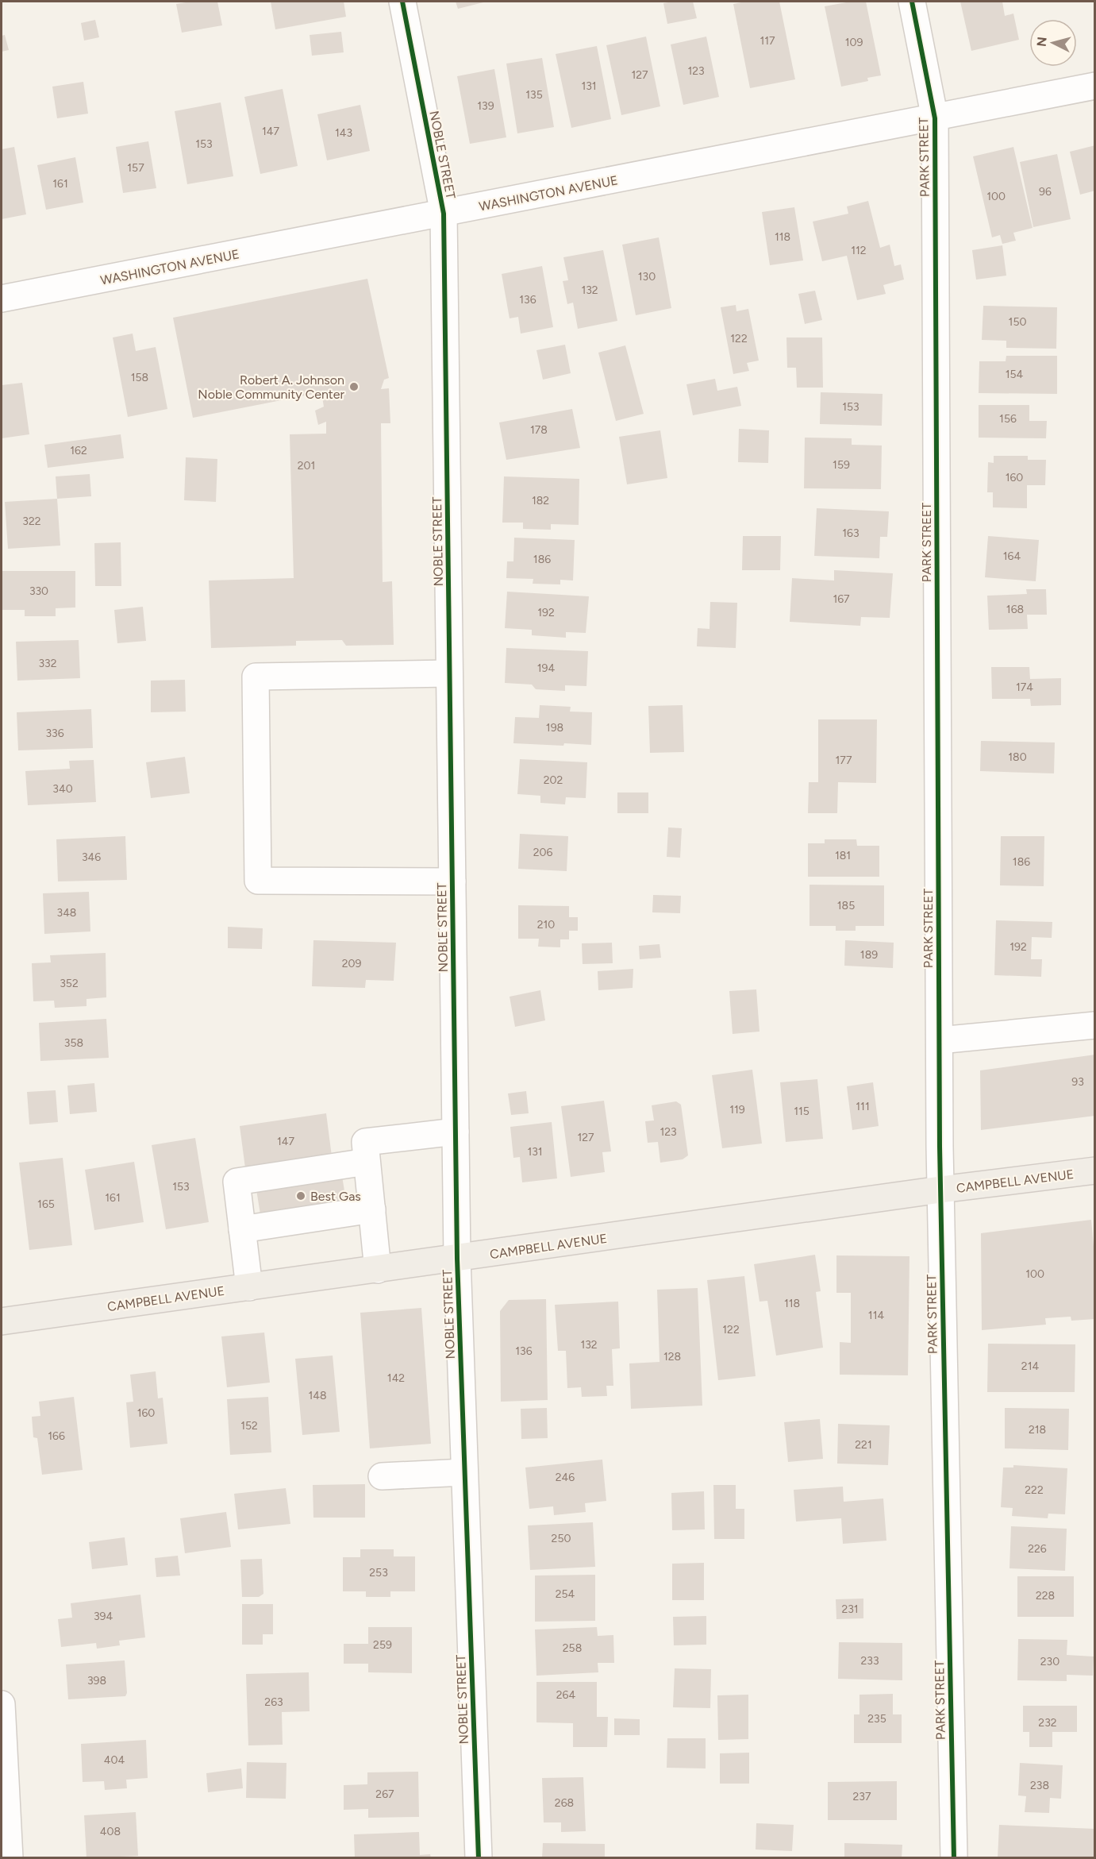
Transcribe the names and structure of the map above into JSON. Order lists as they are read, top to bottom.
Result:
{
  "streets": {
    "main road": ["CAMPBELL AVENUE"],
    "street": ["NOBLE STREET", "PARK STREET", "WASHINGTON AVENUE"]
  },
  "crossings": [
    ["NOBLE STREET", "WASHINGTON AVENUE"],
    ["NOBLE STREET", "CAMPBELL AVENUE"],
    ["PARK STREET", "WASHINGTON AVENUE"],
    ["PARK STREET", "CAMPBELL AVENUE"]
  ],
  "places": ["Robert A. Johnson Noble Community Center", "Best Gas"],
  "house_numbers": [
    "117",
    "109",
    "123",
    "127",
    "131",
    "135",
    "139",
    "147",
    "143",
    "153",
    "157",
    "161",
    "96",
    "100",
    "118",
    "112",
    "130",
    "132",
    "136",
    "150",
    "122",
    "154",
    "158",
    "153",
    "156",
    "178",
    "162",
    "159",
    "201",
    "160",
    "182",
    "322",
    "163",
    "164",
    "186",
    "330",
    "167",
    "168",
    "192",
    "332",
    "194",
    "174",
    "198",
    "336",
    "180",
    "177",
    "202",
    "340",
    "206",
    "181",
    "346",
    "186",
    "185",
    "348",
    "210",
    "192",
    "189",
    "209",
    "352",
    "358",
    "93",
    "111",
    "119",
    "115",
    "123",
    "127",
    "147",
    "131",
    "153",
    "161",
    "165",
    "100",
    "118",
    "114",
    "122",
    "132",
    "136",
    "128",
    "214",
    "142",
    "148",
    "160",
    "152",
    "218",
    "166",
    "221",
    "246",
    "222",
    "250",
    "226",
    "253",
    "254",
    "228",
    "231",
    "394",
    "259",
    "258",
    "233",
    "230",
    "398",
    "264",
    "263",
    "235",
    "232",
    "404",
    "238",
    "267",
    "237",
    "268",
    "408"
  ],
  "north": "left"
}
